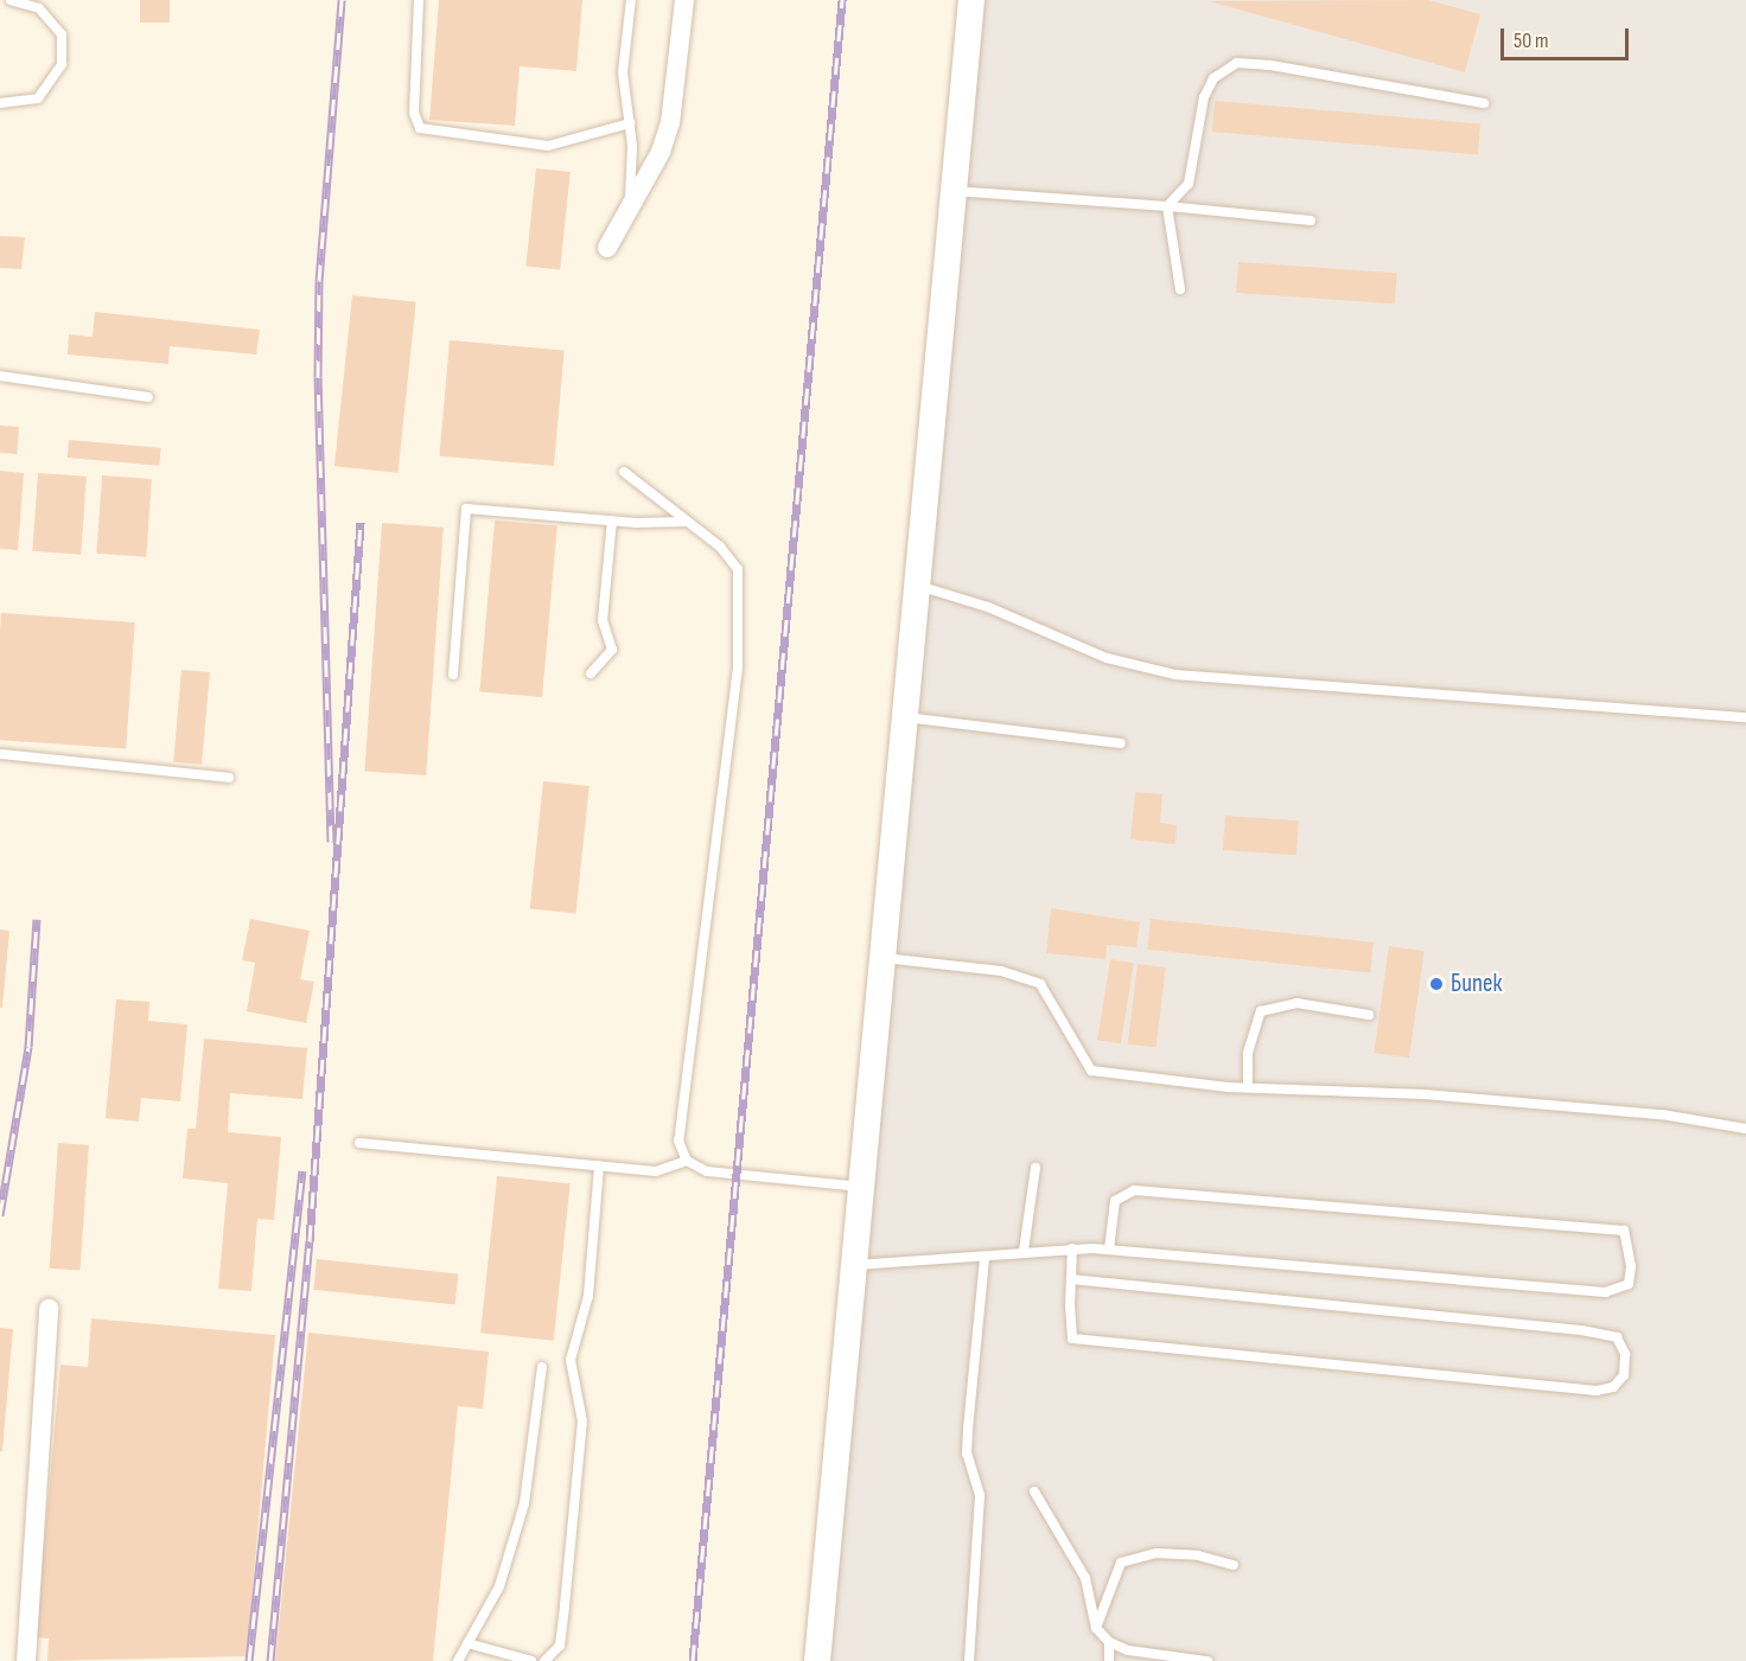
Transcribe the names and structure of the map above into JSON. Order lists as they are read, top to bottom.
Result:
{
  "places": ["Бипек"],
  "scale_bar": "50 m"
}
